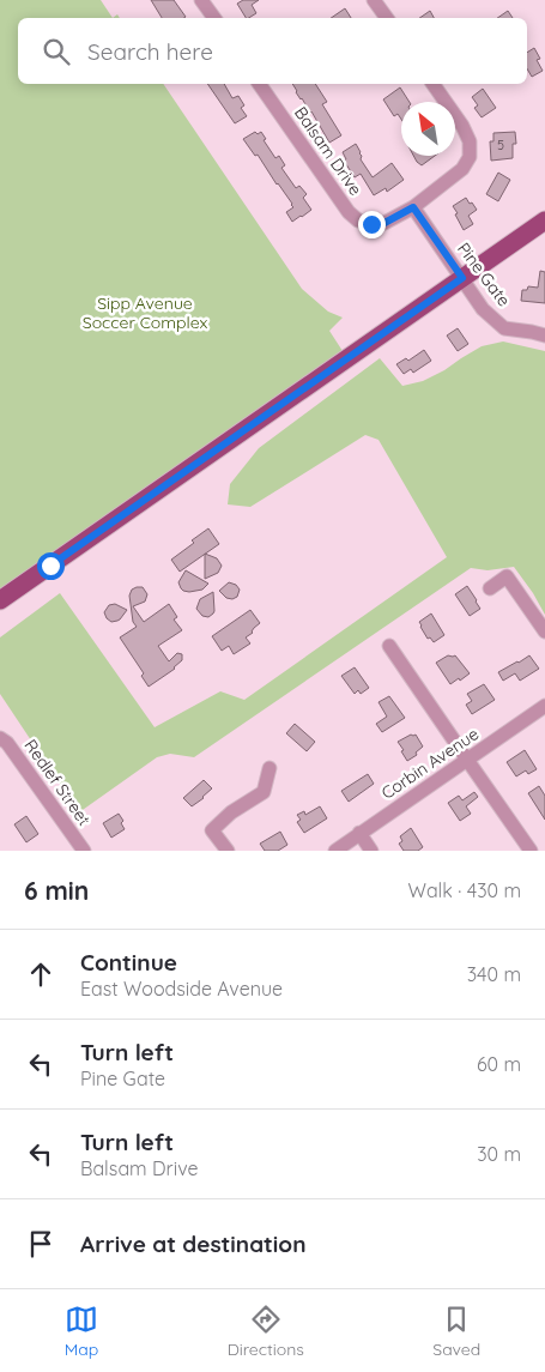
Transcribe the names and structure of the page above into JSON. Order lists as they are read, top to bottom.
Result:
{
  "streets": {
    "street": [
      "Balsam Drive",
      "Pine Gate",
      "Corbin Avenue",
      "Redlef Street"
    ]
  },
  "crossings": [
    ["Balsam Drive", "Pine Gate"]
  ],
  "parks": ["Sipp Avenue Soccer Complex"],
  "house_numbers": ["5"],
  "north": "top left",
  "page": {
    "search": "Search here",
    "heading": ["6 min", "Walk · 430 m"],
    "list": [
      ["Continue", "East Woodside Avenue", "340 m"],
      ["Turn left", "Pine Gate", "60 m"],
      ["Turn left", "Balsam Drive", "30 m"],
      "Arrive at destination"
    ],
    "nav": ["Map", "Directions", "Saved"]
  }
}
